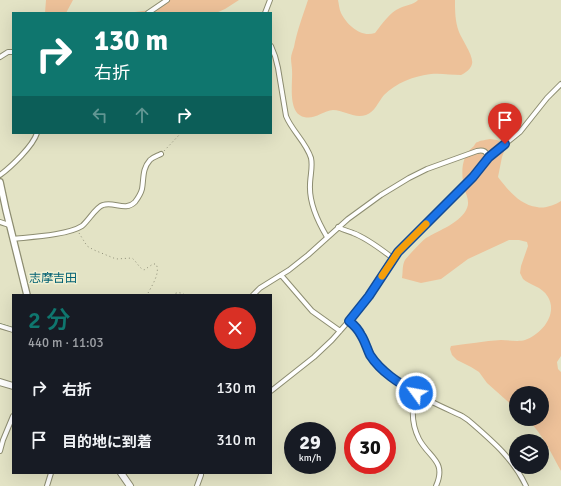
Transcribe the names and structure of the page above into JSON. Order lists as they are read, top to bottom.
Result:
{
  "districts": ["志摩吉田"],
  "page": {
    "turn": ["130 m", "右折"],
    "heading": ["2 分", "440 m · 11:03"],
    "list": [
      {
        "name": "右折",
        "value": "130 m"
      },
      {
        "name": "目的地に到着",
        "value": "310 m"
      }
    ],
    "speed": "29 km/h",
    "limit": "30"
  }
}
